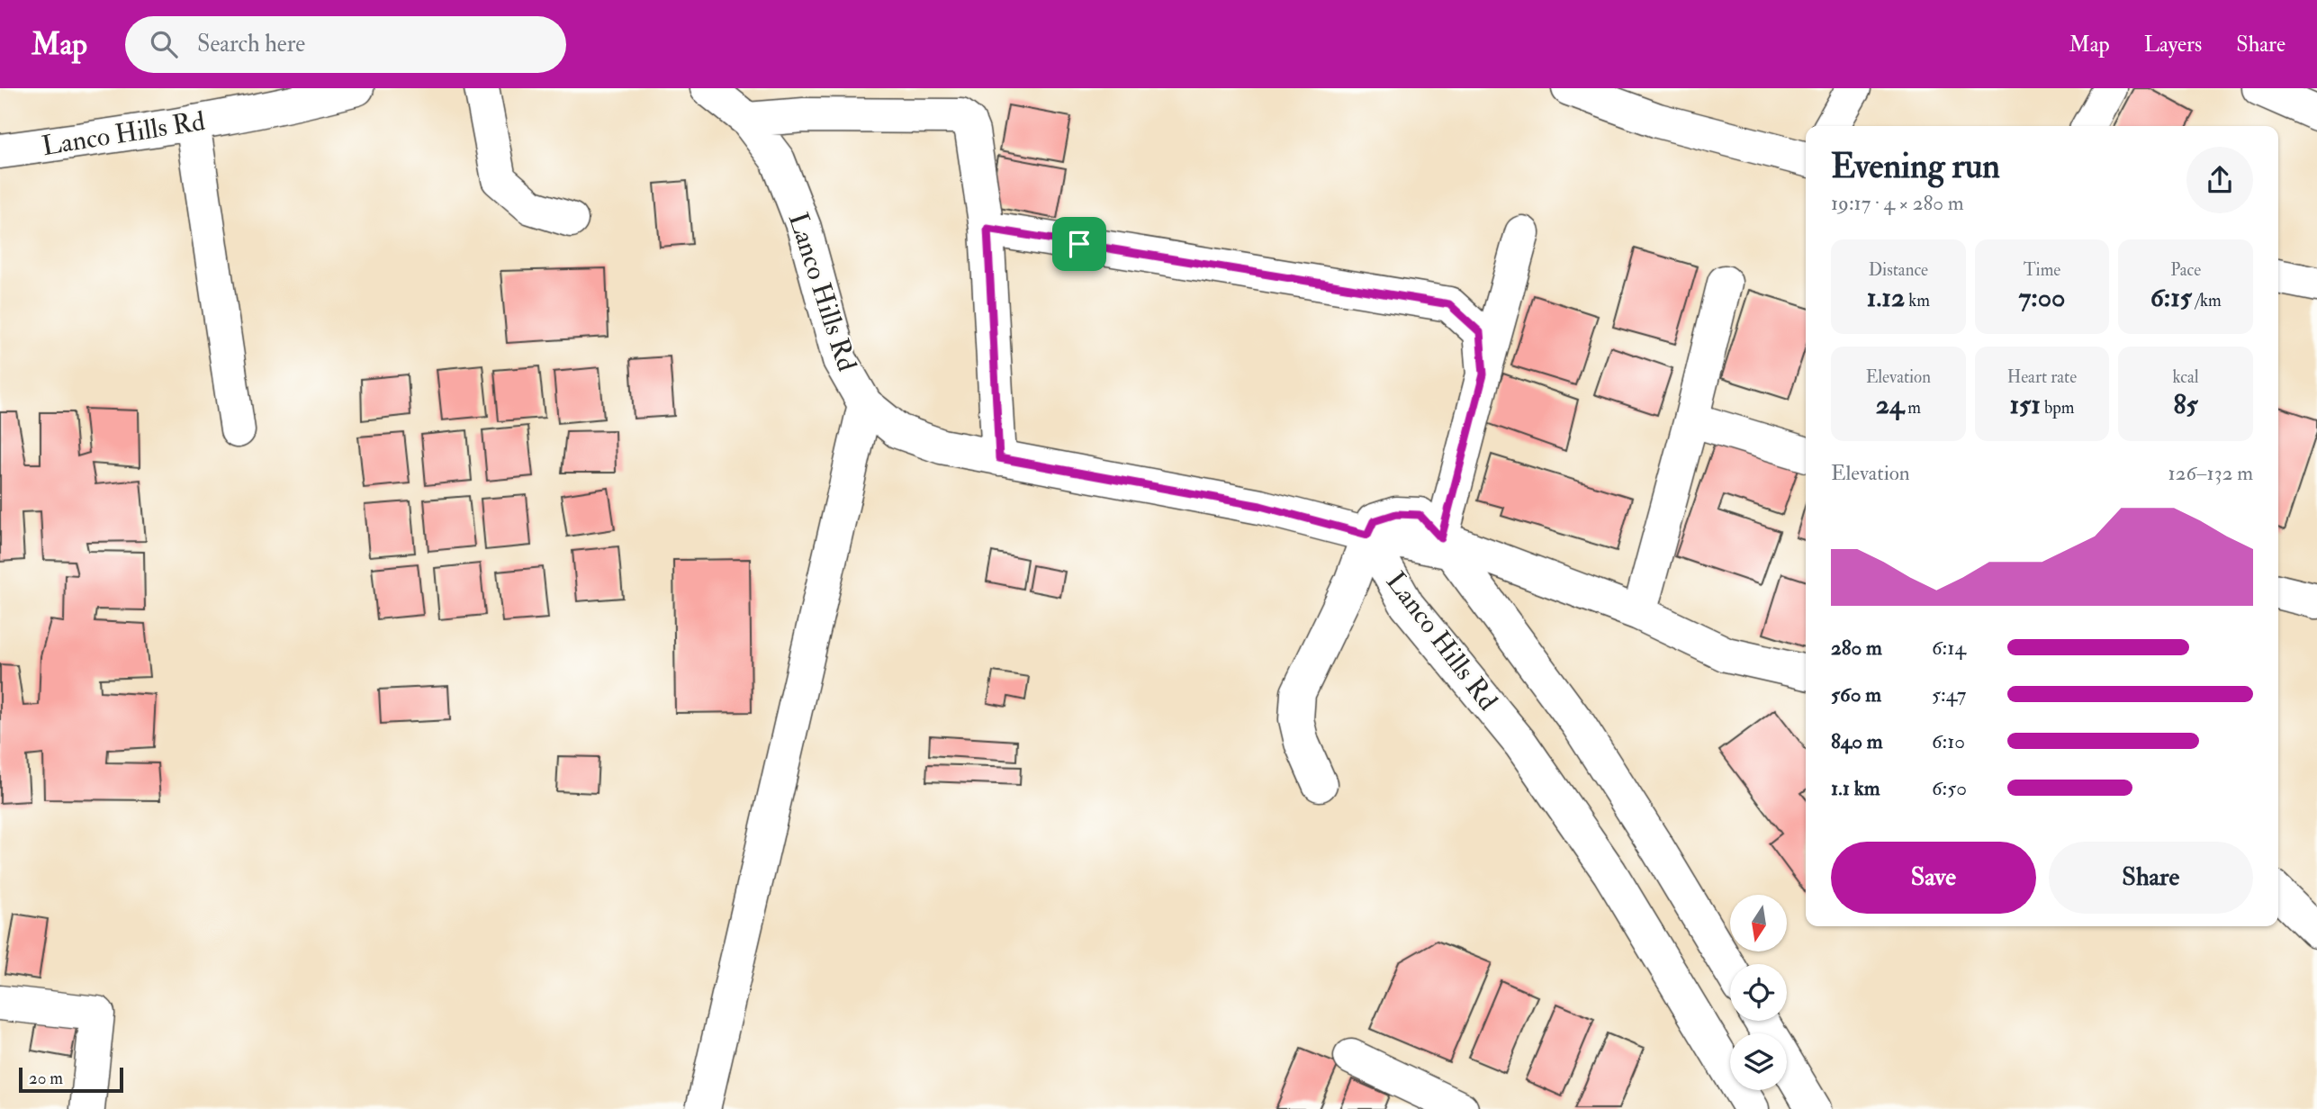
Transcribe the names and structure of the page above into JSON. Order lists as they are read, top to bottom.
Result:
{
  "streets": {
    "street": ["Lanco Hills Rd"]
  },
  "scale_bar": "20 m",
  "north": "bottom",
  "page": {
    "header": "Map",
    "search": "Search here",
    "nav": ["Map", "Layers", "Share"],
    "heading": ["Evening run", "19:17 · 4 × 280 m"],
    "stats": [
      ["Distance", "1.12 km"],
      ["Time", "7:00"],
      ["Pace", "6:15 /km"],
      ["Elevation", "24 m"],
      ["Heart rate", "151 bpm"],
      ["kcal", "85"]
    ],
    "chart": ["Elevation", "126–132 m"],
    "list": [
      {
        "name": "280 m",
        "note": "6:14"
      },
      {
        "name": "560 m",
        "note": "5:47"
      },
      {
        "name": "840 m",
        "note": "6:10"
      },
      {
        "name": "1.1 km",
        "note": "6:50"
      }
    ],
    "buttons": ["Save", "Share"],
    "scale": "20 m"
  }
}
